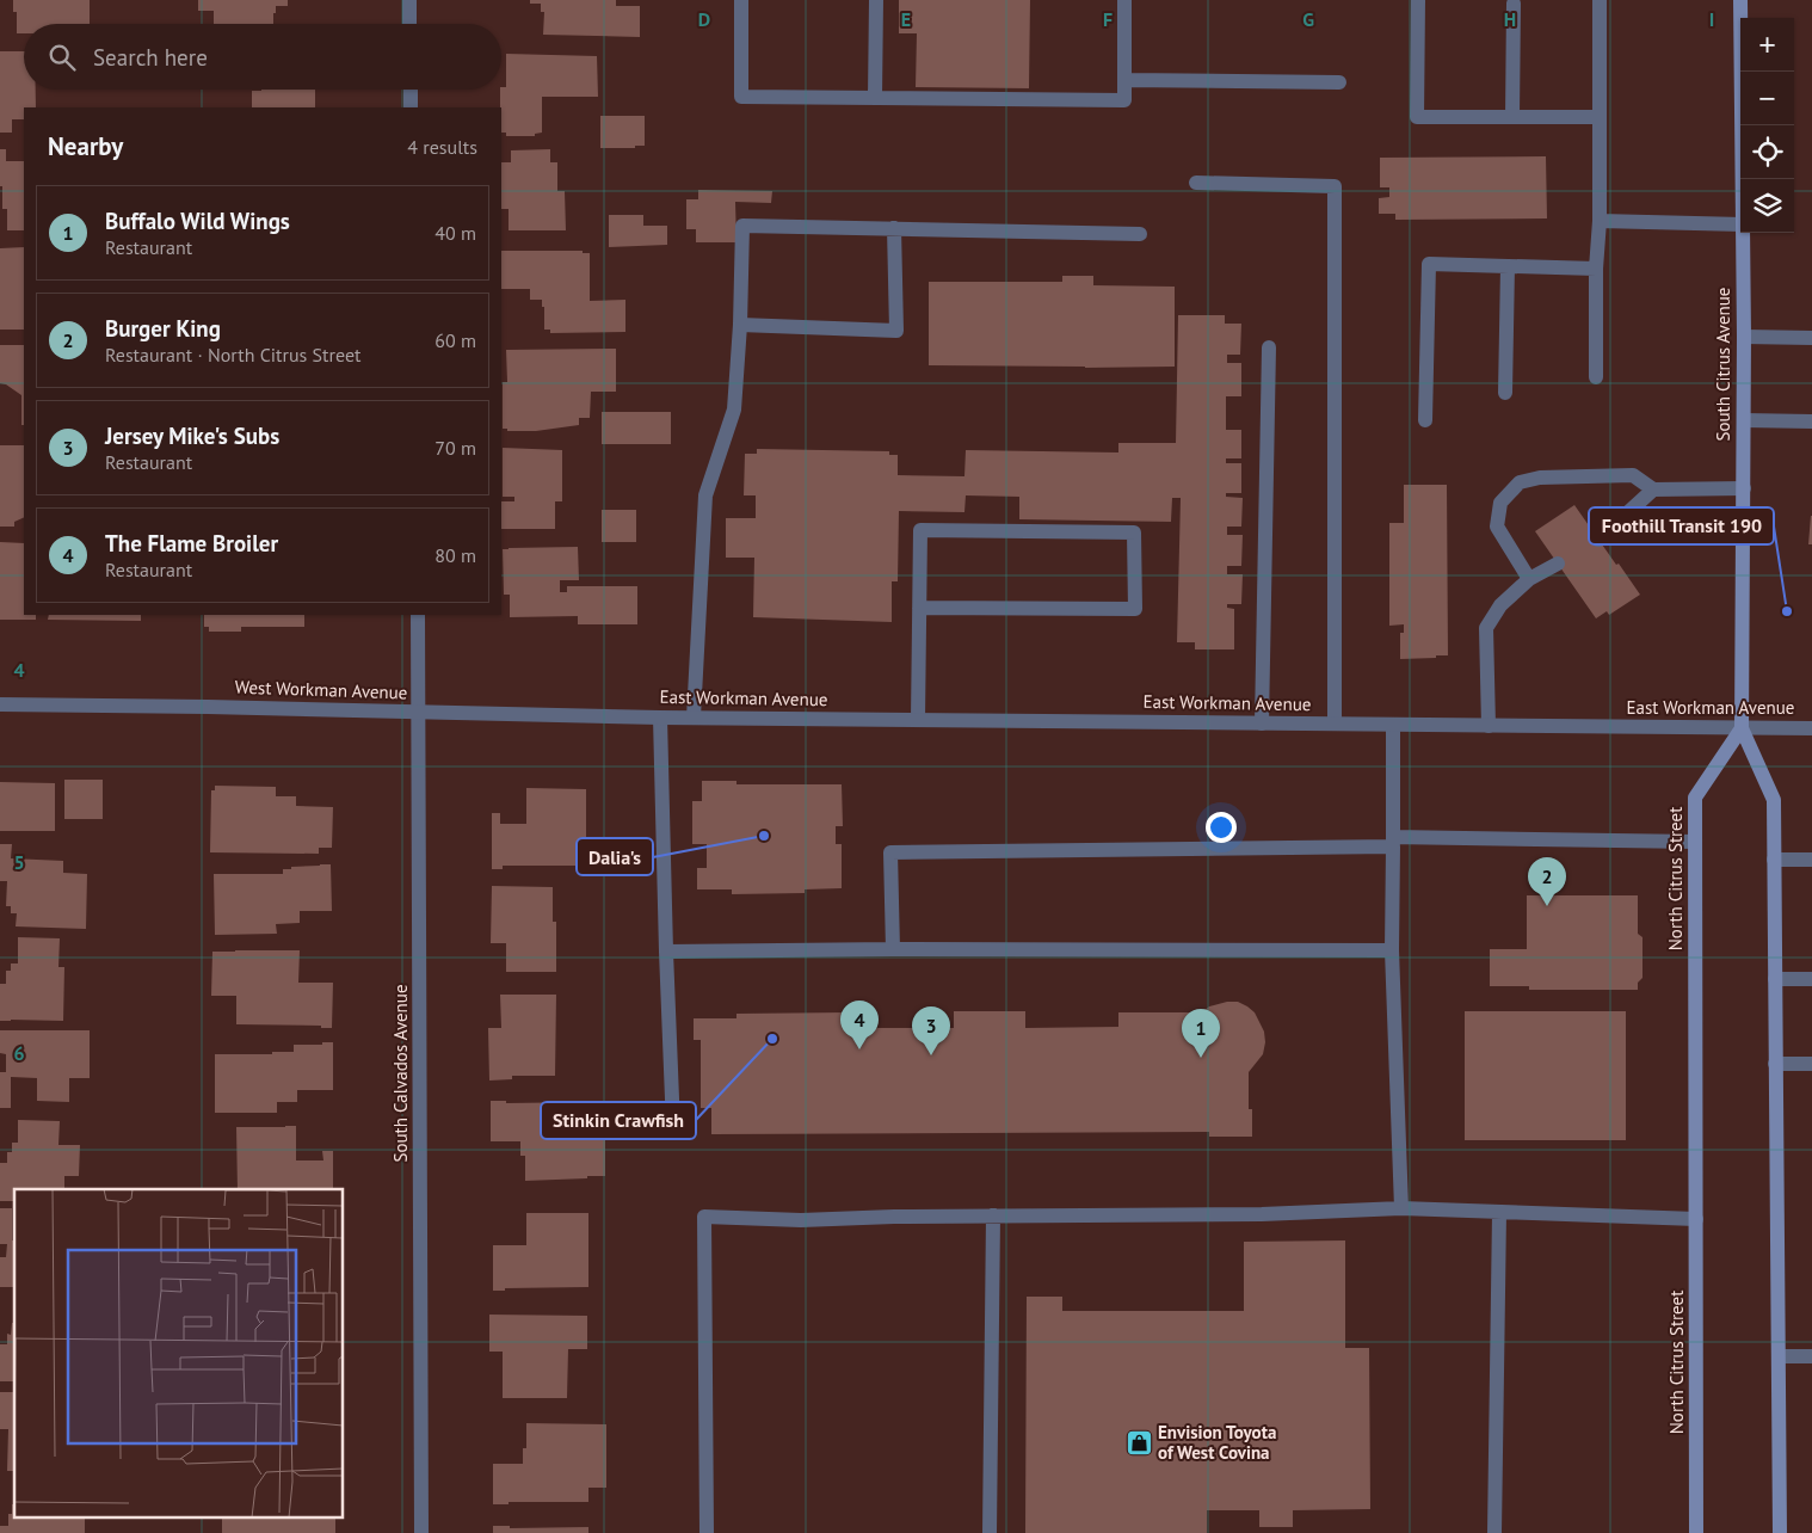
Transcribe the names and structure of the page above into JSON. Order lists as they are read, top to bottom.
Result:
{
  "streets": {
    "main road": ["South Citrus Avenue", "North Citrus Street"],
    "street": ["West Workman Avenue", "East Workman Avenue", "South Calvados Avenue"]
  },
  "crossings": [
    ["South Citrus Avenue", "East Workman Avenue"],
    ["South Citrus Avenue", "North Citrus Street"],
    ["West Workman Avenue", "East Workman Avenue"],
    ["West Workman Avenue", "South Calvados Avenue"],
    ["East Workman Avenue", "North Citrus Street"]
  ],
  "places": {
    "other": ["Foothill Transit 190", "Dalia's", "Stinkin Crawfish"],
    "shop": ["Envision Toyota of West Covina"]
  },
  "page": {
    "map_buttons": ["+", "−"],
    "search": "Search here",
    "heading": ["Nearby", "4 results"],
    "list": [
      {
        "mark": "1",
        "name": "Buffalo Wild Wings",
        "note": "Restaurant",
        "value": "40 m"
      },
      {
        "mark": "2",
        "name": "Burger King",
        "note": "Restaurant · North Citrus Street",
        "value": "60 m"
      },
      {
        "mark": "3",
        "name": "Jersey Mike's Subs",
        "note": "Restaurant",
        "value": "70 m"
      },
      {
        "mark": "4",
        "name": "The Flame Broiler",
        "note": "Restaurant",
        "value": "80 m"
      }
    ],
    "pins": [
      "2",
      "4",
      "3",
      "1"
    ]
  },
  "grid": {
    "columns": [
      "D",
      "E",
      "F",
      "G",
      "H",
      "I"
    ],
    "rows": ["4", "5", "6"]
  }
}
